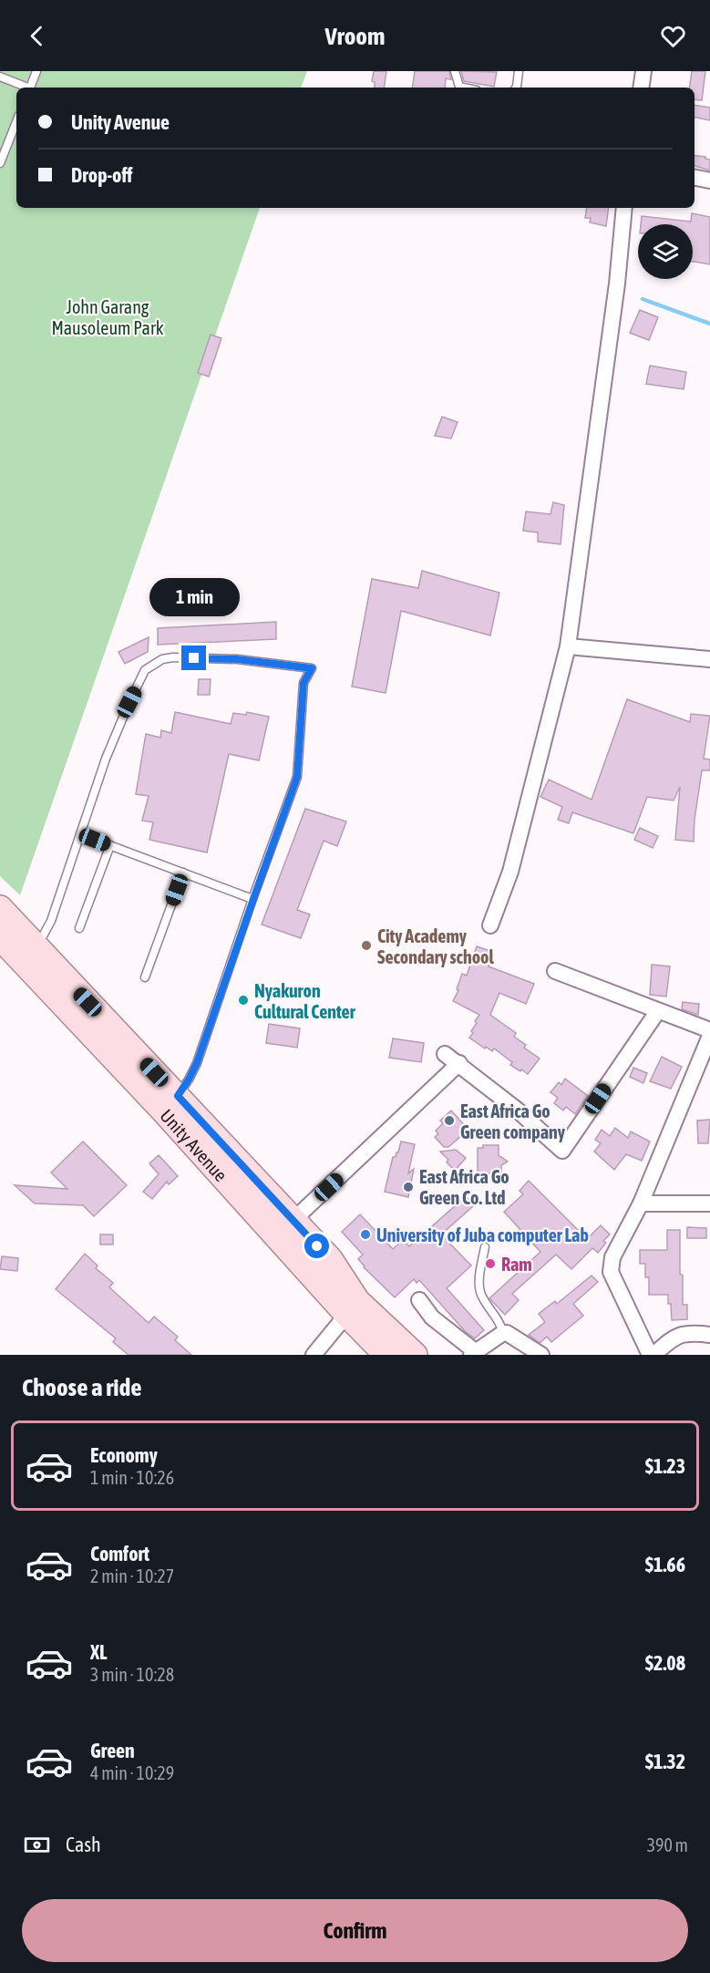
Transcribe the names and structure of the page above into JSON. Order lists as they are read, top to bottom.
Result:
{
  "streets": {
    "main road": ["Unity Avenue"]
  },
  "parks": ["John Garang Mausoleum Park"],
  "places": [
    "City Academy Secondary school",
    "Nyakuron Cultural Center",
    "East Africa Go Green company",
    "East Africa Go Green Co. Ltd",
    "University of Juba computer Lab",
    "Ram"
  ],
  "page": {
    "header": "Vroom",
    "banner": ["Unity Avenue", "Drop-off"],
    "bubble": "1 min",
    "heading": "Choose a ride",
    "list": [
      {
        "name": "Economy",
        "note": "1 min · 10:26",
        "value": "$1.23"
      },
      {
        "name": "Comfort",
        "note": "2 min · 10:27",
        "value": "$1.66"
      },
      {
        "name": "XL",
        "note": "3 min · 10:28",
        "value": "$2.08"
      },
      {
        "name": "Green",
        "note": "4 min · 10:29",
        "value": "$1.32"
      }
    ],
    "pay": ["Cash", "390 m"],
    "buttons": "Confirm"
  }
}
